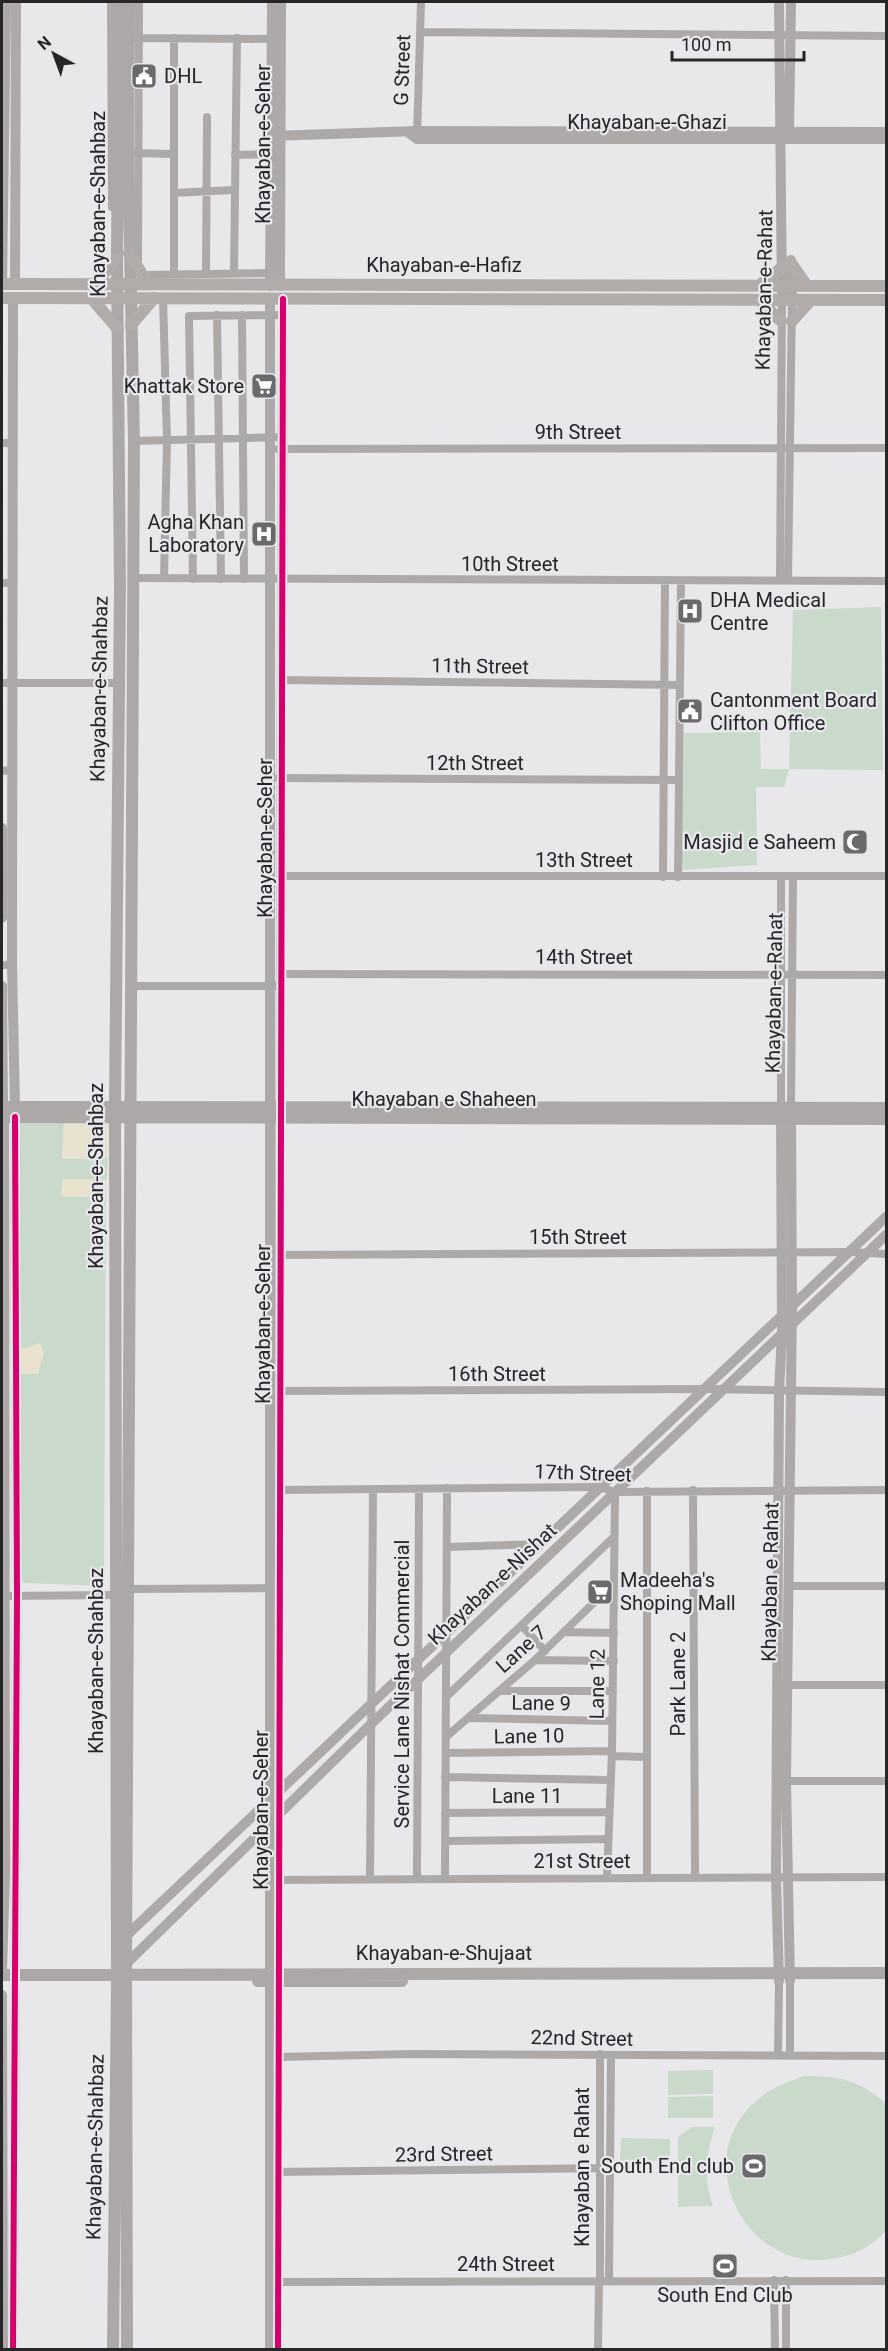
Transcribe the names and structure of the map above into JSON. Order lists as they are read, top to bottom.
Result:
{
  "streets": {
    "main road": [
      "Khayaban-e-Shahbaz",
      "Khayaban-e-Hafiz",
      "Khayaban e Shaheen",
      "Khayaban-e-Shujaat"
    ],
    "street": [
      "G Street",
      "Khayaban-e-Ghazi",
      "Khayaban-e-Seher",
      "Khayaban-e-Rahat",
      "9th Street",
      "10th Street",
      "11th Street",
      "12th Street",
      "13th Street",
      "14th Street",
      "15th Street",
      "16th Street",
      "17th Street",
      "Khayaban e Rahat",
      "Khayaban-e-Nishat",
      "Lane 7",
      "Service Lane Nishat Commercial",
      "Lane 12",
      "Park Lane 2",
      "Lane 9",
      "Lane 10",
      "Lane 11",
      "21st Street",
      "22nd Street",
      "23rd Street",
      "24th Street"
    ]
  },
  "crossings": [
    ["G Street", "Khayaban-e-Ghazi"],
    ["Khayaban-e-Ghazi", "Khayaban-e-Seher"],
    ["Khayaban-e-Ghazi", "Khayaban-e-Rahat"],
    ["Khayaban-e-Seher", "Khayaban-e-Hafiz"],
    ["Khayaban-e-Seher", "9th Street"],
    ["Khayaban-e-Seher", "10th Street"],
    ["Khayaban-e-Seher", "11th Street"],
    ["Khayaban-e-Seher", "12th Street"],
    ["Khayaban-e-Seher", "13th Street"],
    ["Khayaban-e-Seher", "14th Street"],
    ["Khayaban-e-Seher", "Khayaban e Shaheen"],
    ["Khayaban-e-Seher", "15th Street"],
    ["Khayaban-e-Seher", "16th Street"],
    ["Khayaban-e-Seher", "17th Street"],
    ["Khayaban-e-Seher", "Khayaban-e-Nishat"],
    ["Khayaban-e-Seher", "21st Street"],
    ["Khayaban-e-Seher", "Khayaban-e-Shujaat"],
    ["Khayaban-e-Seher", "22nd Street"],
    ["Khayaban-e-Seher", "23rd Street"],
    ["Khayaban-e-Seher", "24th Street"],
    ["Khayaban-e-Shahbaz", "Khayaban-e-Hafiz"],
    ["Khayaban-e-Shahbaz", "9th Street"],
    ["Khayaban-e-Shahbaz", "10th Street"],
    ["Khayaban-e-Shahbaz", "Khayaban e Shaheen"],
    ["Khayaban-e-Shahbaz", "Khayaban-e-Nishat"],
    ["Khayaban-e-Shahbaz", "Khayaban-e-Shujaat"],
    ["Khayaban-e-Hafiz", "Khayaban-e-Rahat"],
    ["Khayaban-e-Rahat", "9th Street"],
    ["Khayaban-e-Rahat", "10th Street"],
    ["Khayaban-e-Rahat", "13th Street"],
    ["Khayaban-e-Rahat", "14th Street"],
    ["Khayaban-e-Rahat", "Khayaban e Shaheen"],
    ["Khayaban-e-Rahat", "Khayaban e Rahat"],
    ["Khayaban e Shaheen", "Khayaban e Rahat"],
    ["15th Street", "Khayaban e Rahat"],
    ["15th Street", "Khayaban-e-Nishat"],
    ["16th Street", "Khayaban e Rahat"],
    ["16th Street", "Khayaban-e-Nishat"],
    ["17th Street", "Khayaban e Rahat"],
    ["17th Street", "Khayaban-e-Nishat"],
    ["17th Street", "Service Lane Nishat Commercial"],
    ["17th Street", "Lane 12"],
    ["17th Street", "Park Lane 2"],
    ["Khayaban e Rahat", "Khayaban-e-Nishat"],
    ["Khayaban e Rahat", "21st Street"],
    ["Khayaban e Rahat", "Khayaban-e-Shujaat"],
    ["Khayaban e Rahat", "22nd Street"],
    ["Khayaban e Rahat", "23rd Street"],
    ["Khayaban e Rahat", "24th Street"],
    ["Khayaban-e-Nishat", "Service Lane Nishat Commercial"],
    ["Khayaban-e-Nishat", "Lane 12"],
    ["Khayaban-e-Nishat", "Khayaban-e-Shujaat"],
    ["Lane 7", "Lane 12"],
    ["Lane 7", "Lane 9"],
    ["Service Lane Nishat Commercial", "21st Street"],
    ["Lane 12", "Lane 9"],
    ["Lane 12", "Lane 10"],
    ["Lane 12", "Lane 11"],
    ["Lane 12", "21st Street"],
    ["Park Lane 2", "21st Street"]
  ],
  "places": {
    "public building": ["DHL", "Cantonment Board Clifton Office"],
    "supermarket": ["Khattak Store", "Madeeha's Shoping Mall"],
    "hospital": ["Agha Khan Laboratory", "DHA Medical Centre"],
    "mosque": ["Masjid e Saheem"],
    "sports": ["South End club", "South End Club"]
  },
  "scale_bar": "100 m",
  "north": "top left"
}
